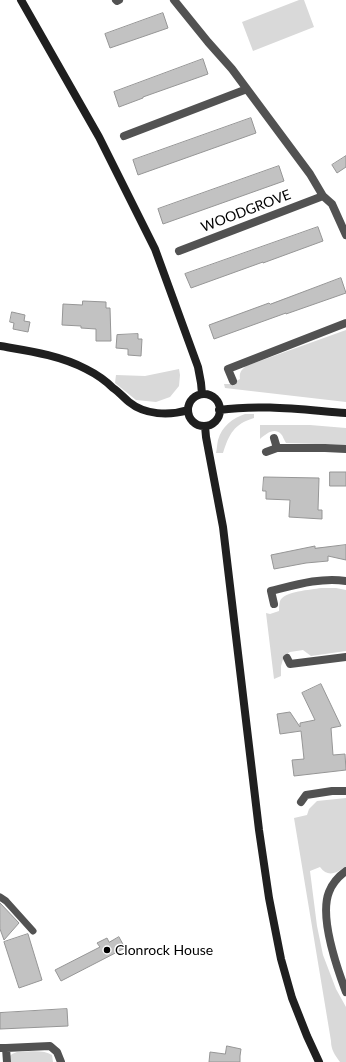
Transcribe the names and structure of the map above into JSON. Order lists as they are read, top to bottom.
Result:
{
  "streets": {
    "street": ["WOODGROVE"]
  },
  "places": ["Clonrock House"]
}
